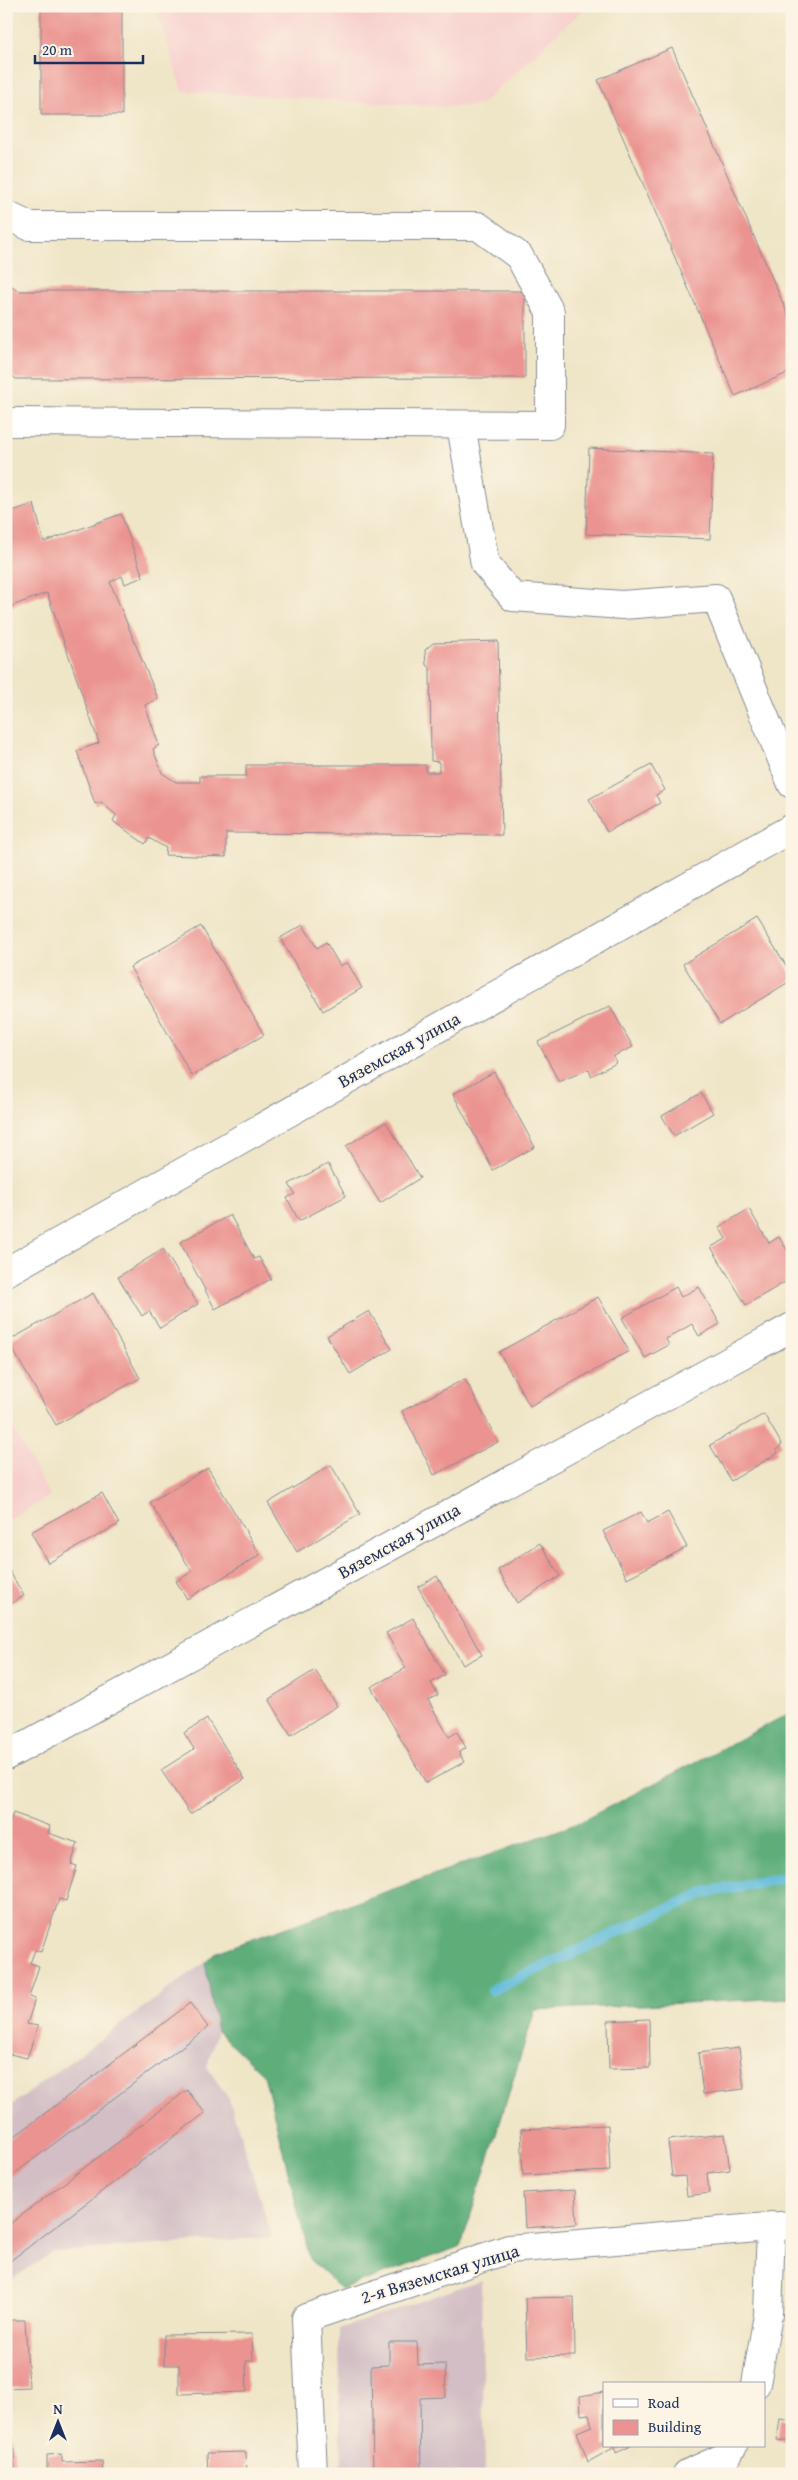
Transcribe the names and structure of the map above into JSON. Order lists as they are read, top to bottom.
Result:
{
  "streets": {
    "street": ["Вяземская улица", "2-я Вяземская улица"]
  },
  "legend": ["Road", "Building"],
  "scale_bar": "20 m",
  "north": "top"
}
